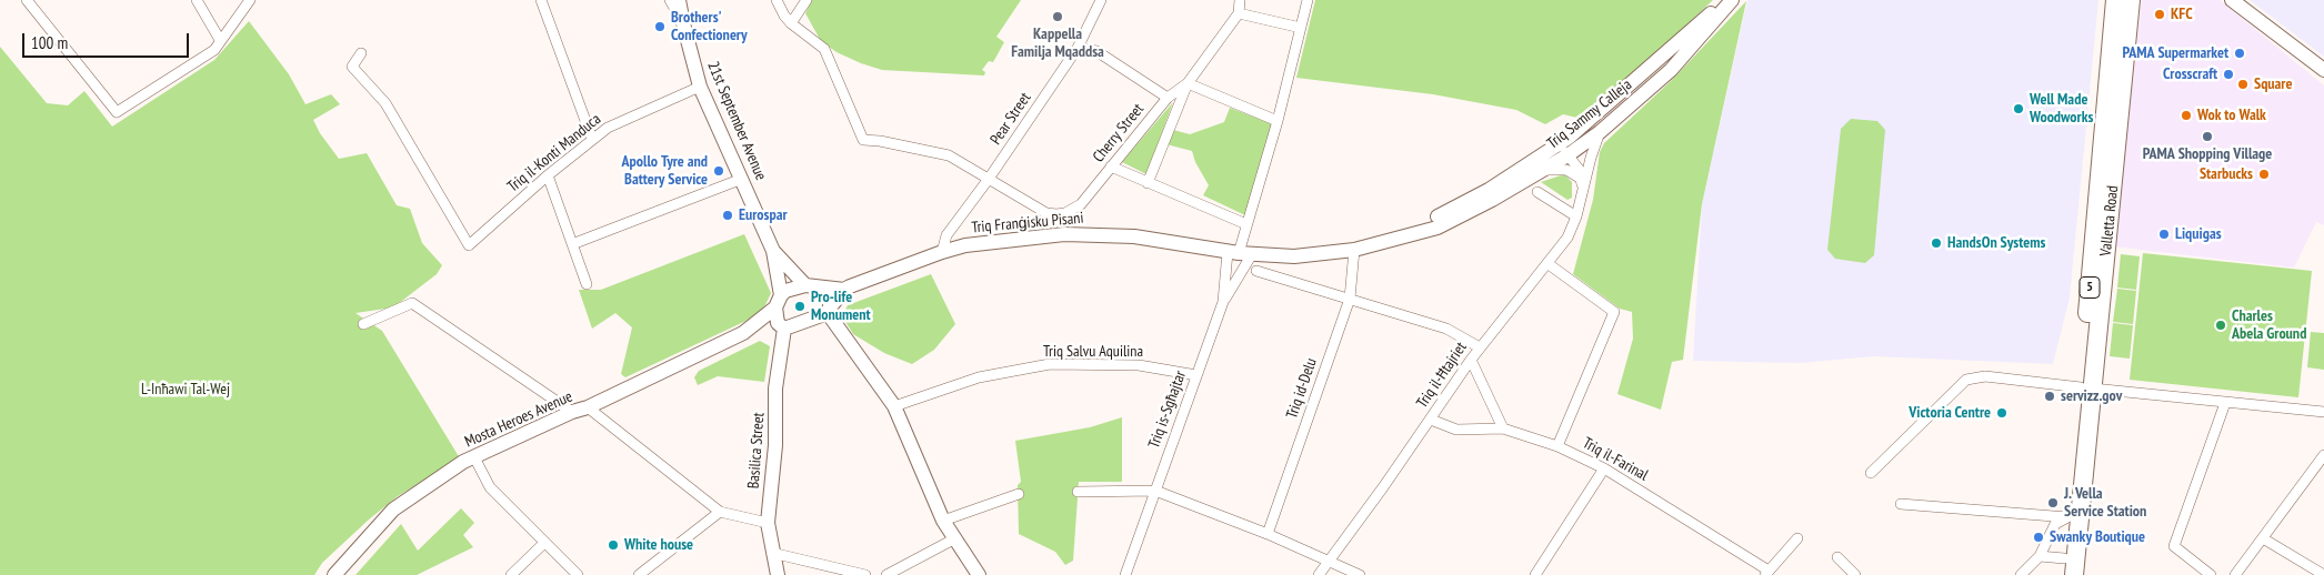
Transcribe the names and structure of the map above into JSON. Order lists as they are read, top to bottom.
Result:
{
  "streets": {
    "highway": ["Valletta Road", "5"],
    "street": [
      "Triq Sammy Calleja",
      "Pear Street",
      "21st September Avenue",
      "Cherry Street",
      "Triq il-Konti Manduca",
      "Triq Franġisku Pisani",
      "Triq Salvu Aquilina",
      "Triq il-Ħtajriet",
      "Triq id-Delu",
      "Triq is-Sgħajtar",
      "Mosta Heroes Avenue",
      "Basilica Street",
      "Triq il-Farinal"
    ]
  },
  "crossings": [
    ["Triq Sammy Calleja", "Triq Franġisku Pisani"],
    ["Triq Sammy Calleja", "Triq il-Ħtajriet"],
    ["Triq Sammy Calleja", "Triq id-Delu"],
    ["Pear Street", "Cherry Street"],
    ["Pear Street", "Triq Franġisku Pisani"],
    ["21st September Avenue", "Triq il-Konti Manduca"],
    ["21st September Avenue", "Triq Franġisku Pisani"],
    ["21st September Avenue", "Mosta Heroes Avenue"],
    ["21st September Avenue", "Basilica Street"],
    ["Triq Franġisku Pisani", "Triq id-Delu"],
    ["Triq Franġisku Pisani", "Triq is-Sgħajtar"],
    ["Triq Franġisku Pisani", "Mosta Heroes Avenue"],
    ["Triq Salvu Aquilina", "Triq is-Sgħajtar"],
    ["Triq il-Ħtajriet", "Triq il-Farinal"],
    ["Mosta Heroes Avenue", "Basilica Street"]
  ],
  "parks": ["L-Inħawi Tal-Wej"],
  "places": [
    "KFC",
    "Kappella Familja Mqaddsa",
    "Brothers' Confectionery",
    "PAMA Supermarket",
    "Crosscraft",
    "Square",
    "Well Made Woodworks",
    "Wok to Walk",
    "PAMA Shopping Village",
    "Apollo Tyre and Battery Service",
    "Starbucks",
    "Eurospar",
    "Liquigas",
    "HandsOn Systems",
    "Pro-life Monument",
    "Charles Abela Ground",
    "servizz.gov",
    "Victoria Centre",
    "J. Vella Service Station",
    "Swanky Boutique",
    "White house"
  ],
  "scale_bar": "100 m"
}
